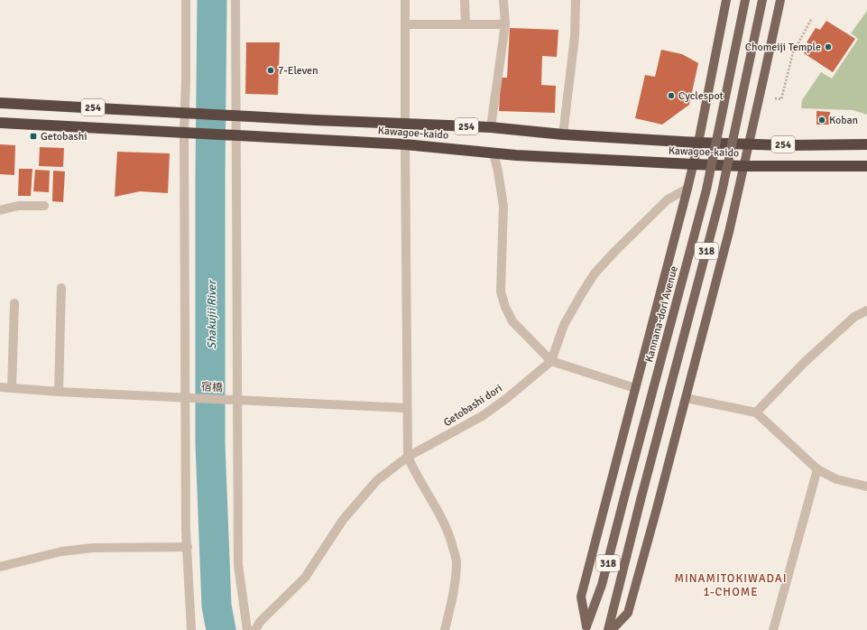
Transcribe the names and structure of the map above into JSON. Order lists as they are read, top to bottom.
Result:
{
  "streets": {
    "highway": ["254", "Kawagoe-kaido"],
    "main road": ["318", "Kannana-dori Avenue"],
    "street": ["宿橋", "Getobashi dori"]
  },
  "districts": ["MINAMITOKIWADAI 1-CHOME"],
  "water": ["Shakujii River"],
  "places": {
    "other": [
      "Chomeiji Temple",
      "7-Eleven",
      "Cyclespot",
      "Koban"
    ],
    "transit": ["Getobashi"]
  }
}
